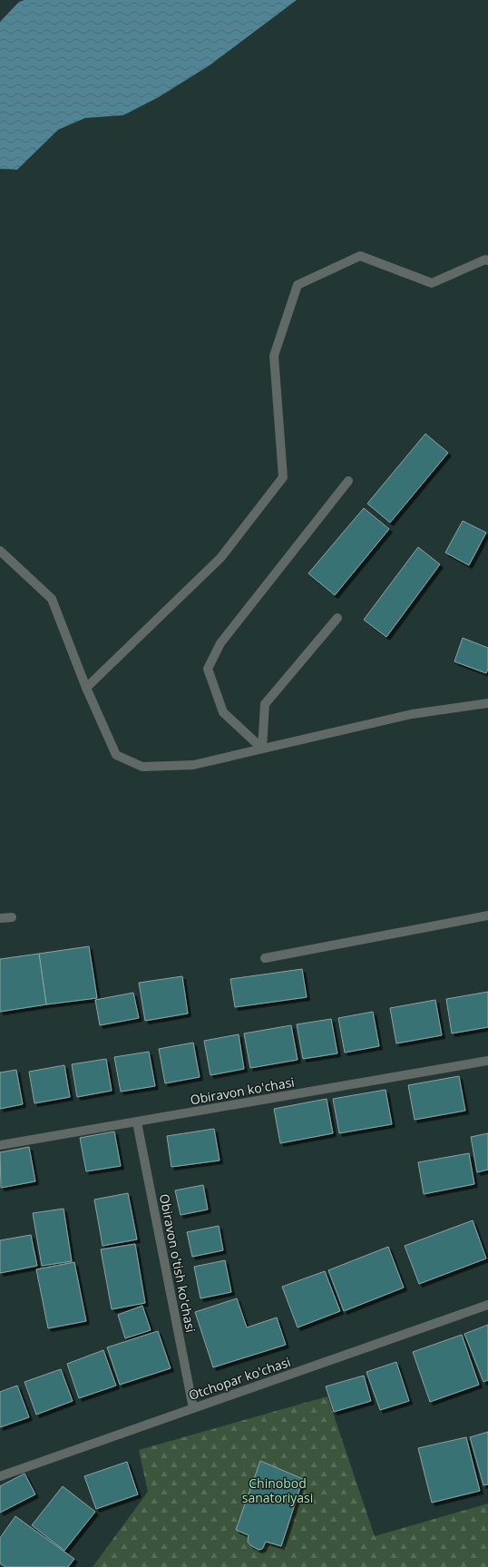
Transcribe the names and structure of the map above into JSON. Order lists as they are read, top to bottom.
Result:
{
  "streets": {
    "street": ["Obiravon ko'chasi", "Obiravon o'tish ko'chasi", "Otchopar ko'chasi"]
  },
  "crossings": [
    ["Obiravon ko'chasi", "Obiravon o'tish ko'chasi"],
    ["Obiravon o'tish ko'chasi", "Otchopar ko'chasi"]
  ],
  "parks": ["Chinobod sanatoriyasi"]
}
